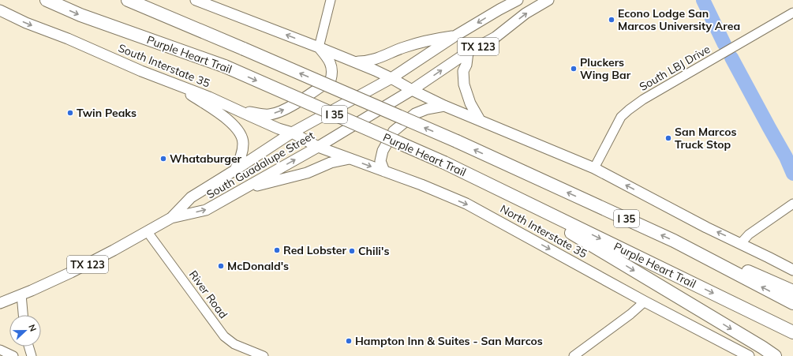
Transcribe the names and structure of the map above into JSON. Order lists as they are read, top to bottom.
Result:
{
  "streets": {
    "highway": ["Purple Heart Trail", "I 35"],
    "main road": [
      "TX 123",
      "South Interstate 35",
      "South Guadalupe Street",
      "North Interstate 35"
    ],
    "street": ["South LBJ Drive", "River Road"]
  },
  "crossings": [
    ["South Interstate 35", "South Guadalupe Street"],
    ["South Interstate 35", "North Interstate 35"],
    ["South Guadalupe Street", "North Interstate 35"],
    ["South Guadalupe Street", "River Road"]
  ],
  "one_way": ["South Interstate 35"],
  "places": [
    "Econo Lodge San Marcos University Area",
    "Pluckers Wing Bar",
    "Twin Peaks",
    "San Marcos Truck Stop",
    "Whataburger",
    "Red Lobster",
    "Chili's",
    "McDonald's",
    "Hampton Inn & Suites - San Marcos"
  ],
  "north": "right"
}
